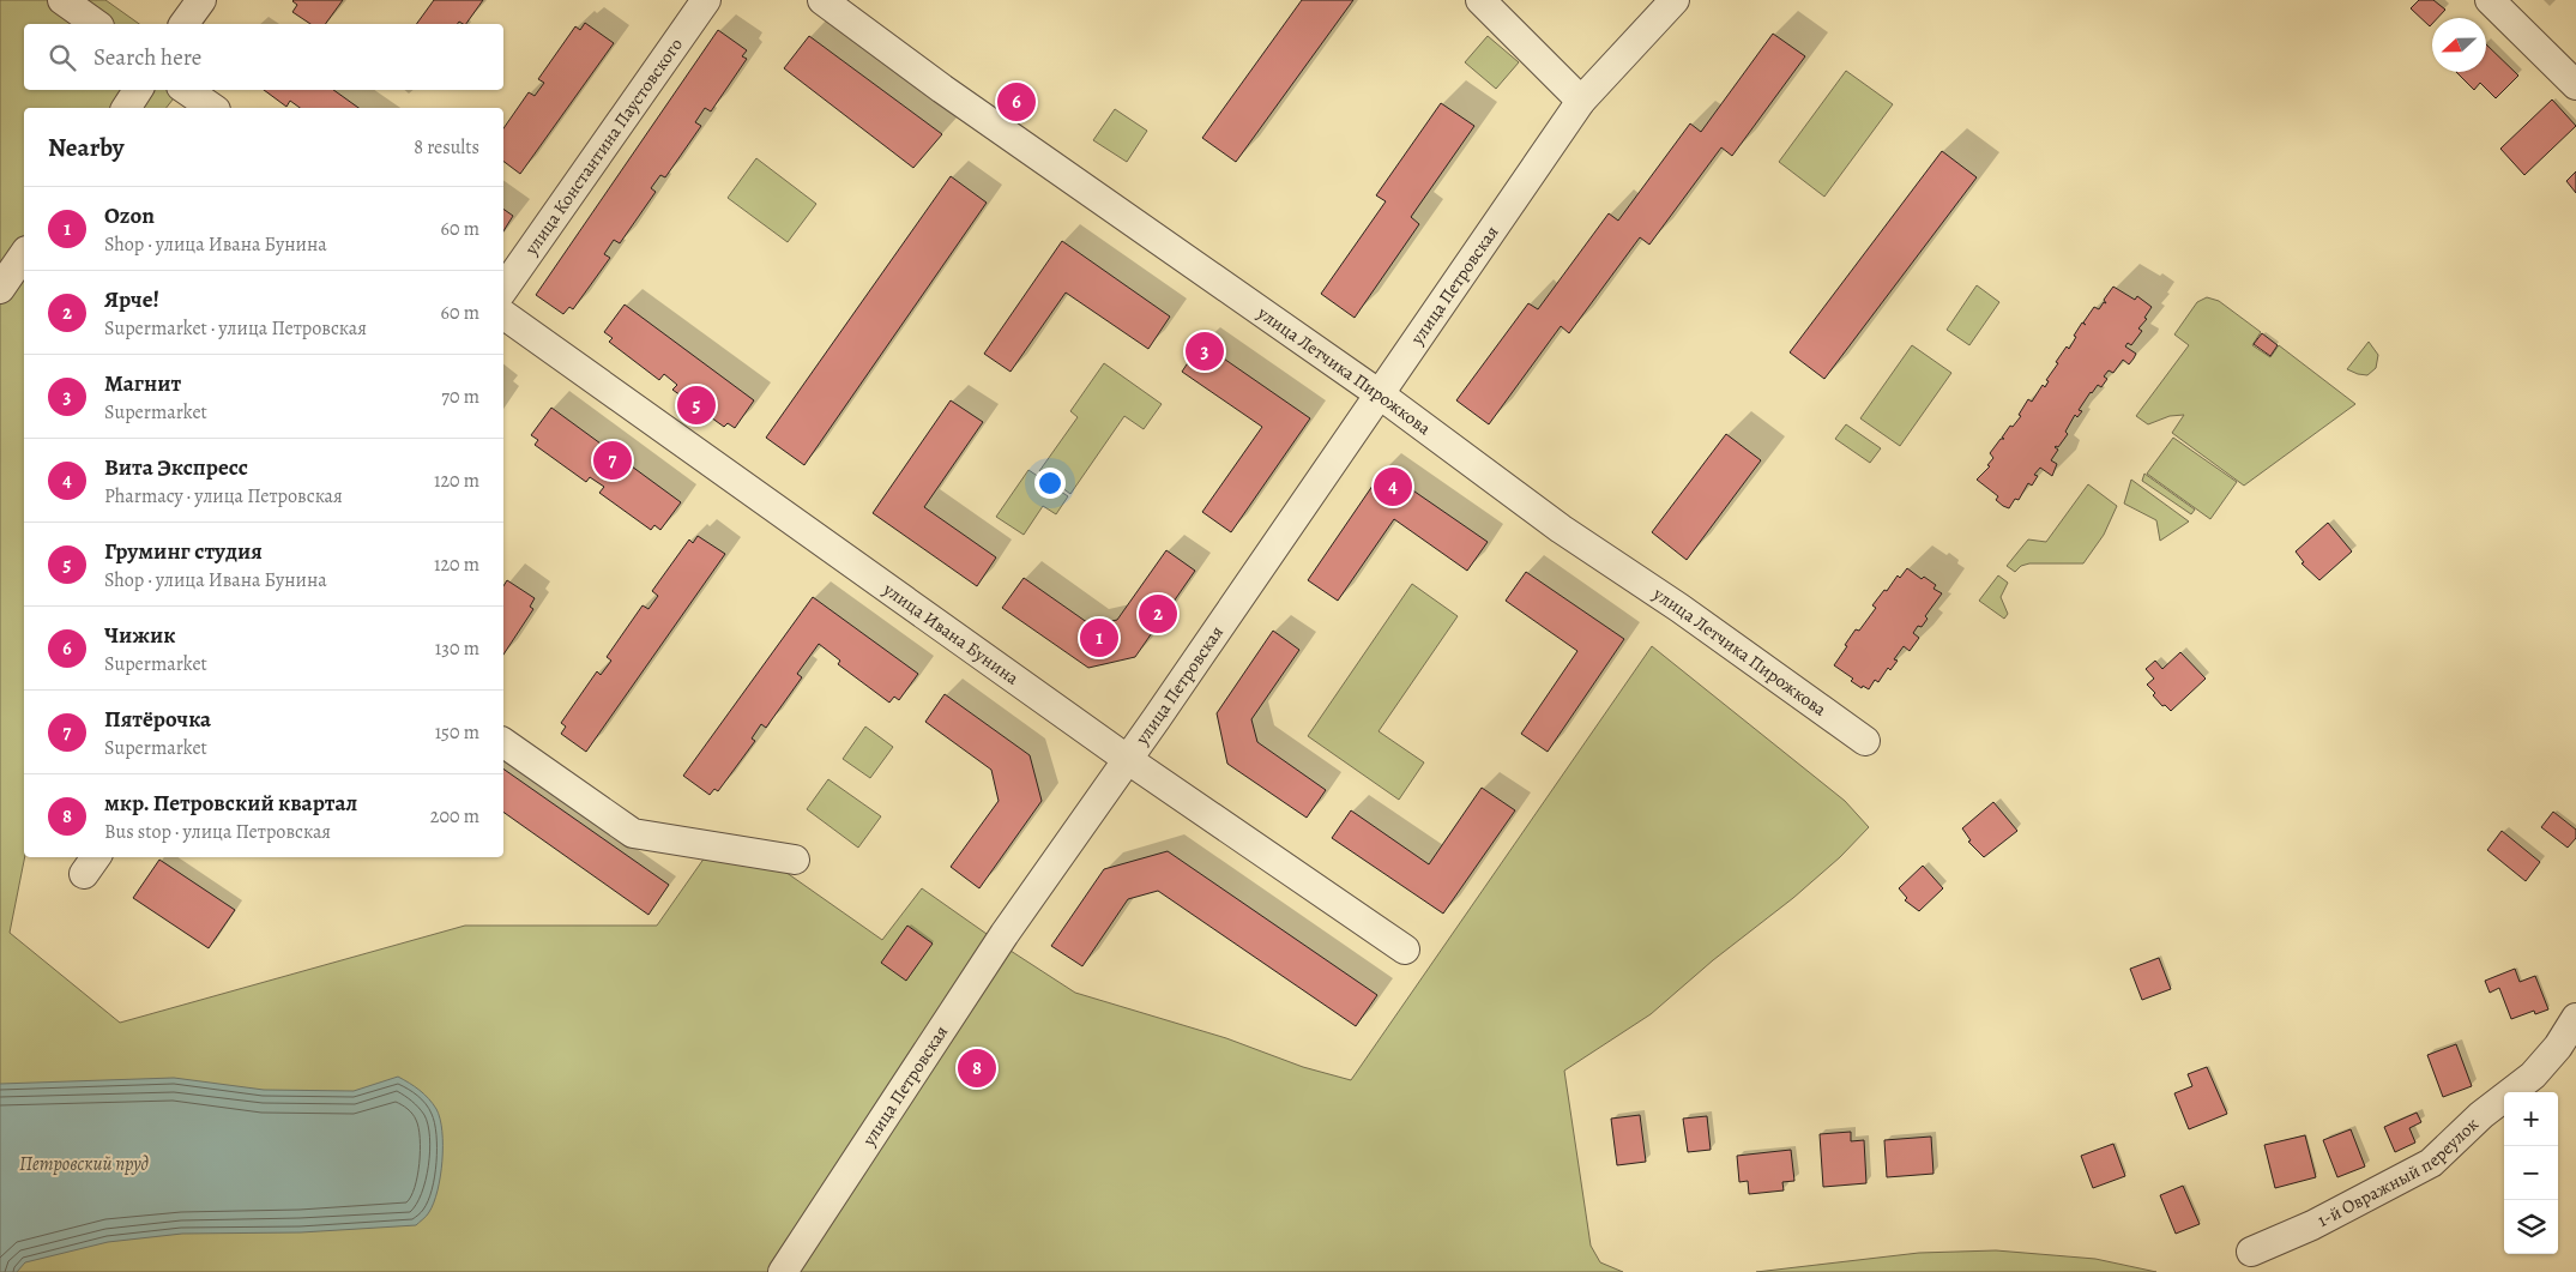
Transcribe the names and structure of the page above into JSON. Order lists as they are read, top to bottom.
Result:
{
  "streets": {
    "street": [
      "улица Константина Паустовского",
      "улица Петровская",
      "улица Летчика Пирожкова",
      "улица Ивана Бунина",
      "1-й Овражный переулок"
    ]
  },
  "crossings": [
    ["улица Петровская", "улица Летчика Пирожкова"],
    ["улица Петровская", "улица Ивана Бунина"]
  ],
  "water": ["Петровский пруд"],
  "north": "left",
  "page": {
    "search": "Search here",
    "pins": [
      "6",
      "3",
      "5",
      "7",
      "4",
      "2",
      "1",
      "8"
    ],
    "heading": ["Nearby", "8 results"],
    "list": [
      {
        "mark": "1",
        "name": "Ozon",
        "note": "Shop · улица Ивана Бунина",
        "value": "60 m"
      },
      {
        "mark": "2",
        "name": "Ярче!",
        "note": "Supermarket · улица Петровская",
        "value": "60 m"
      },
      {
        "mark": "3",
        "name": "Магнит",
        "note": "Supermarket",
        "value": "70 m"
      },
      {
        "mark": "4",
        "name": "Вита Экспресс",
        "note": "Pharmacy · улица Петровская",
        "value": "120 m"
      },
      {
        "mark": "5",
        "name": "Груминг студия",
        "note": "Shop · улица Ивана Бунина",
        "value": "120 m"
      },
      {
        "mark": "6",
        "name": "Чижик",
        "note": "Supermarket",
        "value": "130 m"
      },
      {
        "mark": "7",
        "name": "Пятёрочка",
        "note": "Supermarket",
        "value": "150 m"
      },
      {
        "mark": "8",
        "name": "мкр. Петровский квартал",
        "note": "Bus stop · улица Петровская",
        "value": "200 m"
      }
    ],
    "map_buttons": ["+", "−"]
  }
}
